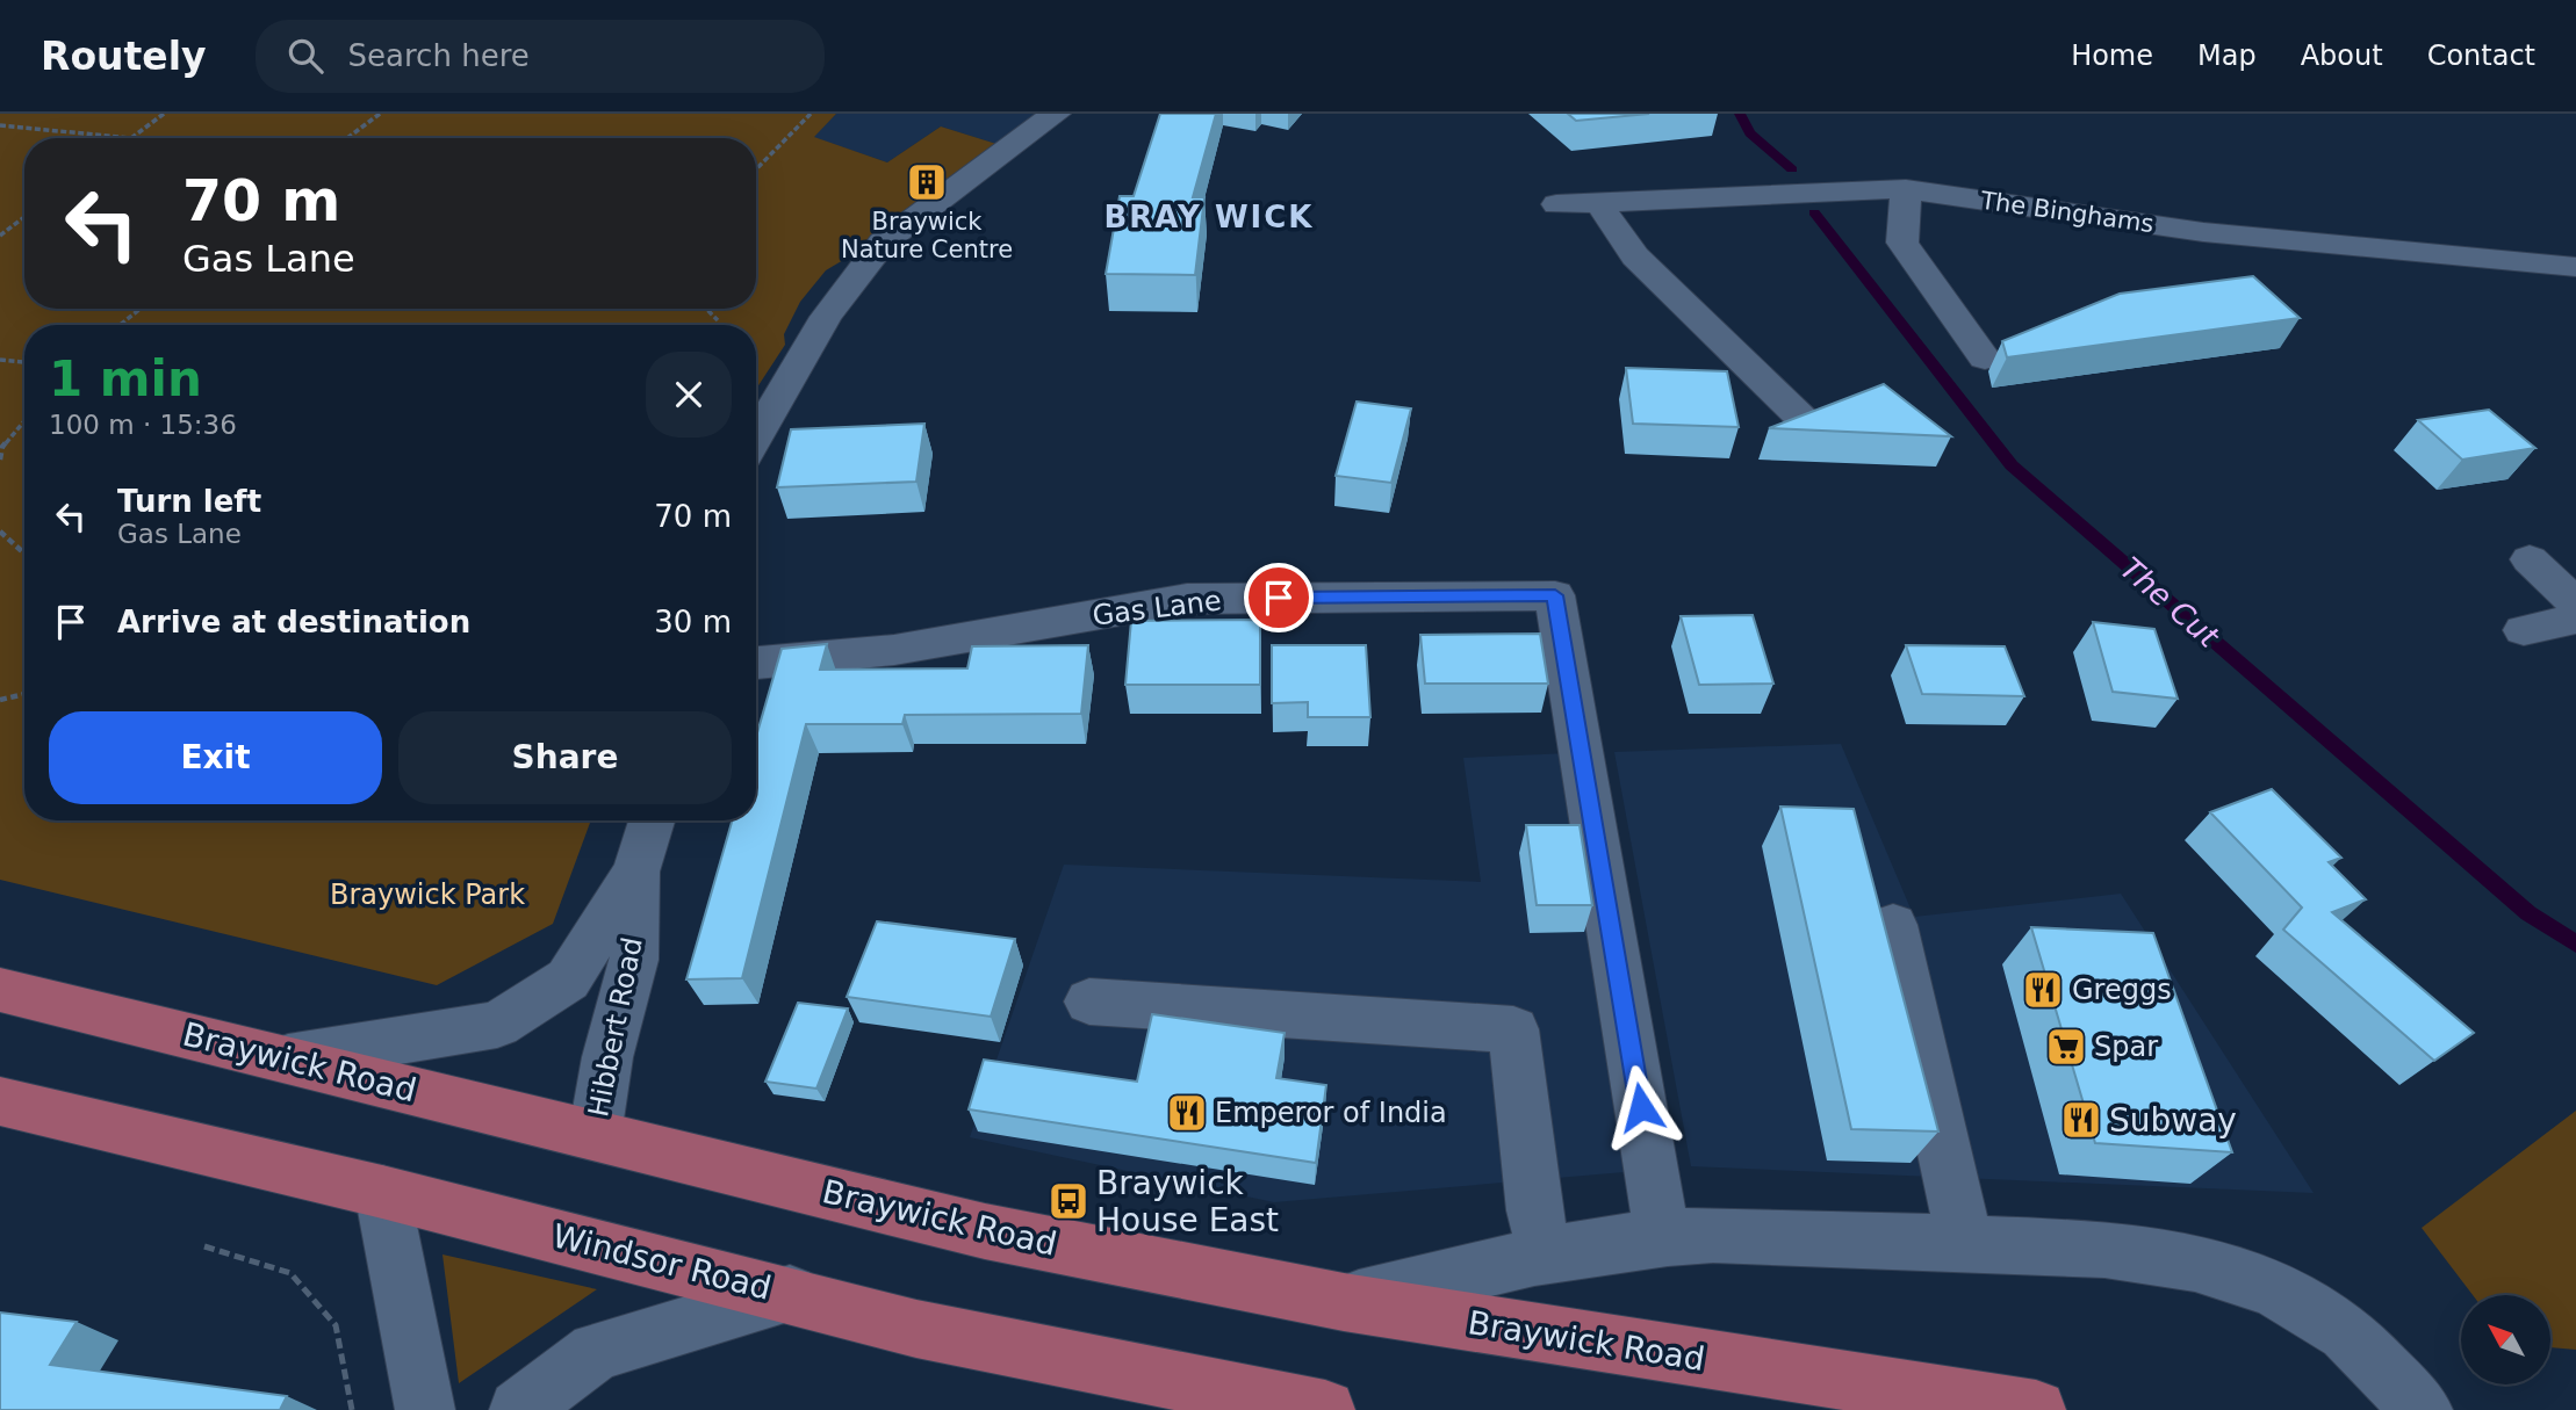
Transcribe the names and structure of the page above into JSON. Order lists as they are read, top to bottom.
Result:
{
  "streets": {
    "main road": ["Braywick Road", "Windsor Road"],
    "street": ["The Binghams", "Gas Lane", "Hibbert Road"]
  },
  "crossings": [
    ["Hibbert Road", "Braywick Road"]
  ],
  "districts": ["BRAY WICK"],
  "water": ["The Cut"],
  "parks": ["Braywick Park"],
  "places": {
    "building": ["Braywick Nature Centre"],
    "restaurant": ["Greggs", "Emperor of India", "Subway"],
    "supermarket": ["Spar"],
    "bus stop": ["Braywick House East"]
  },
  "north": "top left",
  "page": {
    "header": "Routely",
    "search": "Search here",
    "nav": [
      "Home",
      "Map",
      "About",
      "Contact"
    ],
    "turn": ["70 m", "Gas Lane"],
    "heading": ["1 min", "100 m · 15:36"],
    "list": [
      {
        "name": "Turn left",
        "note": "Gas Lane",
        "value": "70 m"
      },
      {
        "name": "Arrive at destination",
        "value": "30 m"
      }
    ],
    "buttons": ["Exit", "Share"]
  }
}
